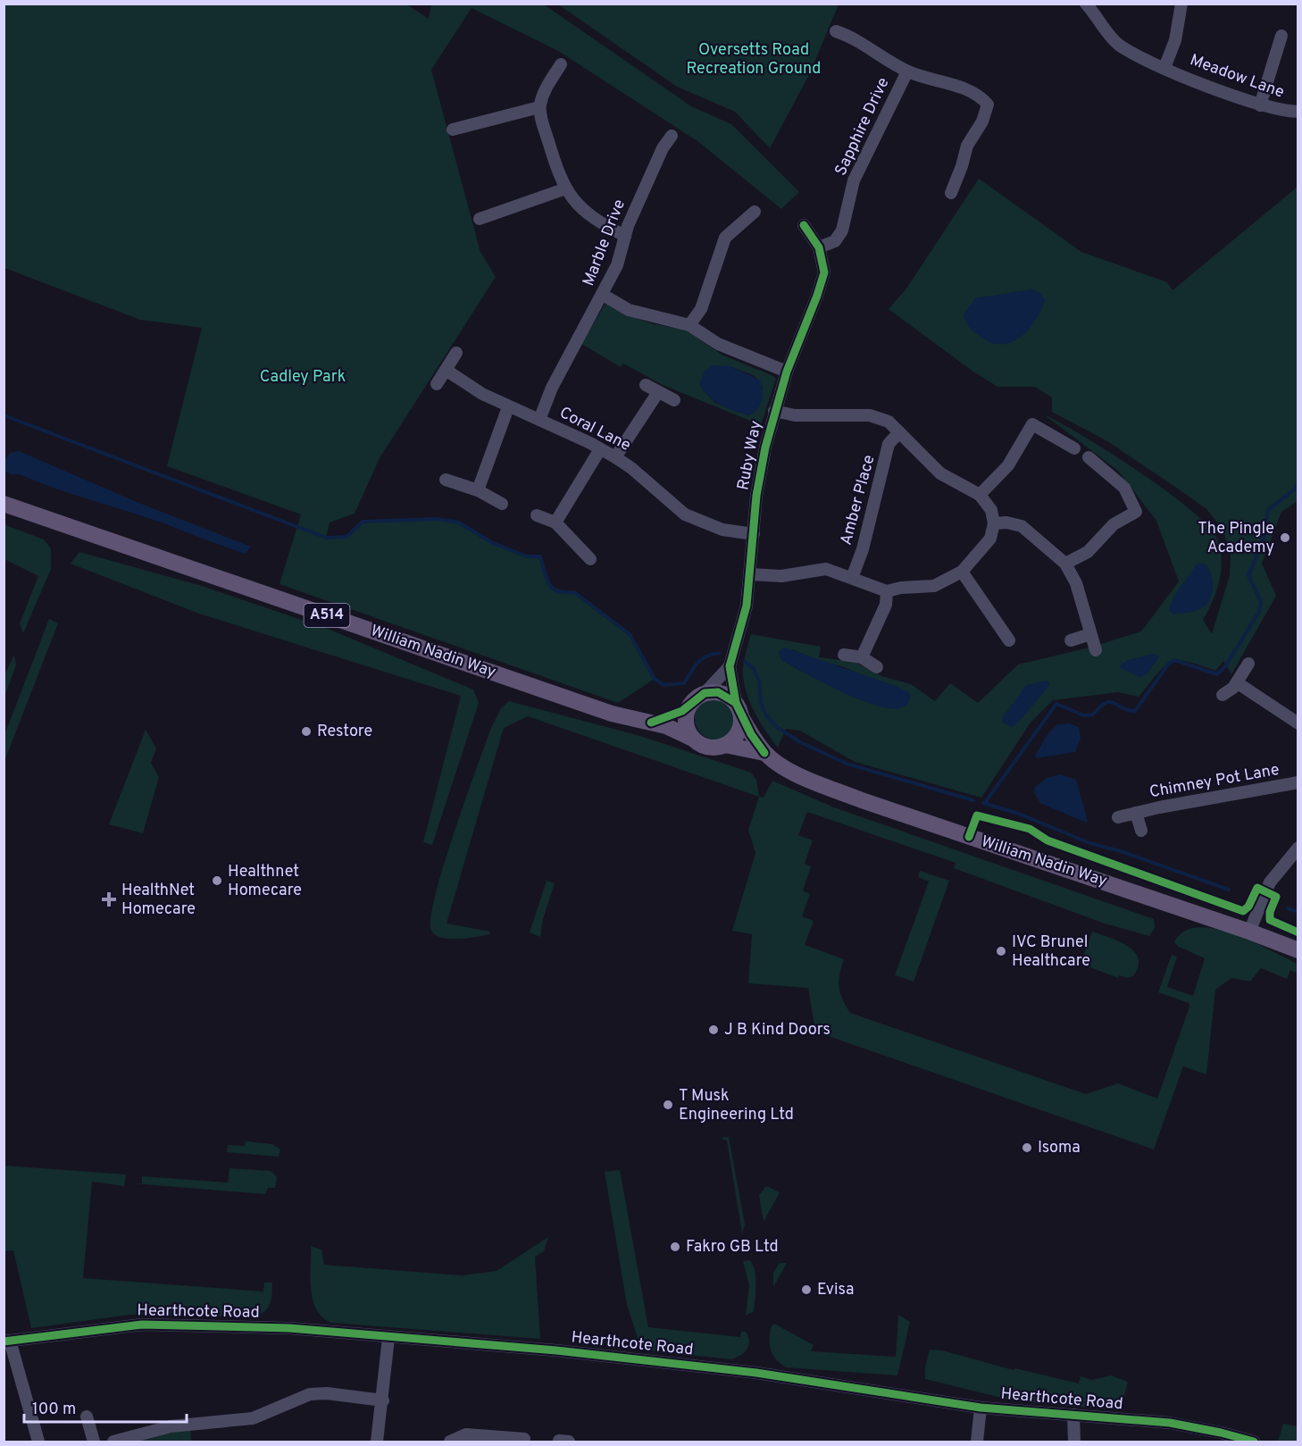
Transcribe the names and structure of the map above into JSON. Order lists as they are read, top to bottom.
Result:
{
  "streets": {
    "main road": ["A514", "William Nadin Way"],
    "street": [
      "Meadow Lane",
      "Sapphire Drive",
      "Marble Drive",
      "Coral Lane",
      "Ruby Way",
      "Amber Place",
      "Chimney Pot Lane",
      "Hearthcote Road"
    ]
  },
  "crossings": [
    ["Sapphire Drive", "Ruby Way"],
    ["Marble Drive", "Coral Lane"],
    ["Coral Lane", "Ruby Way"],
    ["Ruby Way", "A514"],
    ["Ruby Way", "William Nadin Way"],
    ["A514", "William Nadin Way"]
  ],
  "parks": ["Oversetts Road Recreation Ground", "Cadley Park"],
  "places": {
    "other": [
      "The Pingle Academy",
      "Restore",
      "Healthnet Homecare",
      "IVC Brunel Healthcare",
      "J B Kind Doors",
      "T Musk Engineering Ltd",
      "Isoma",
      "Fakro GB Ltd",
      "Evisa"
    ],
    "health": ["HealthNet Homecare"]
  },
  "scale_bar": "100 m"
}
